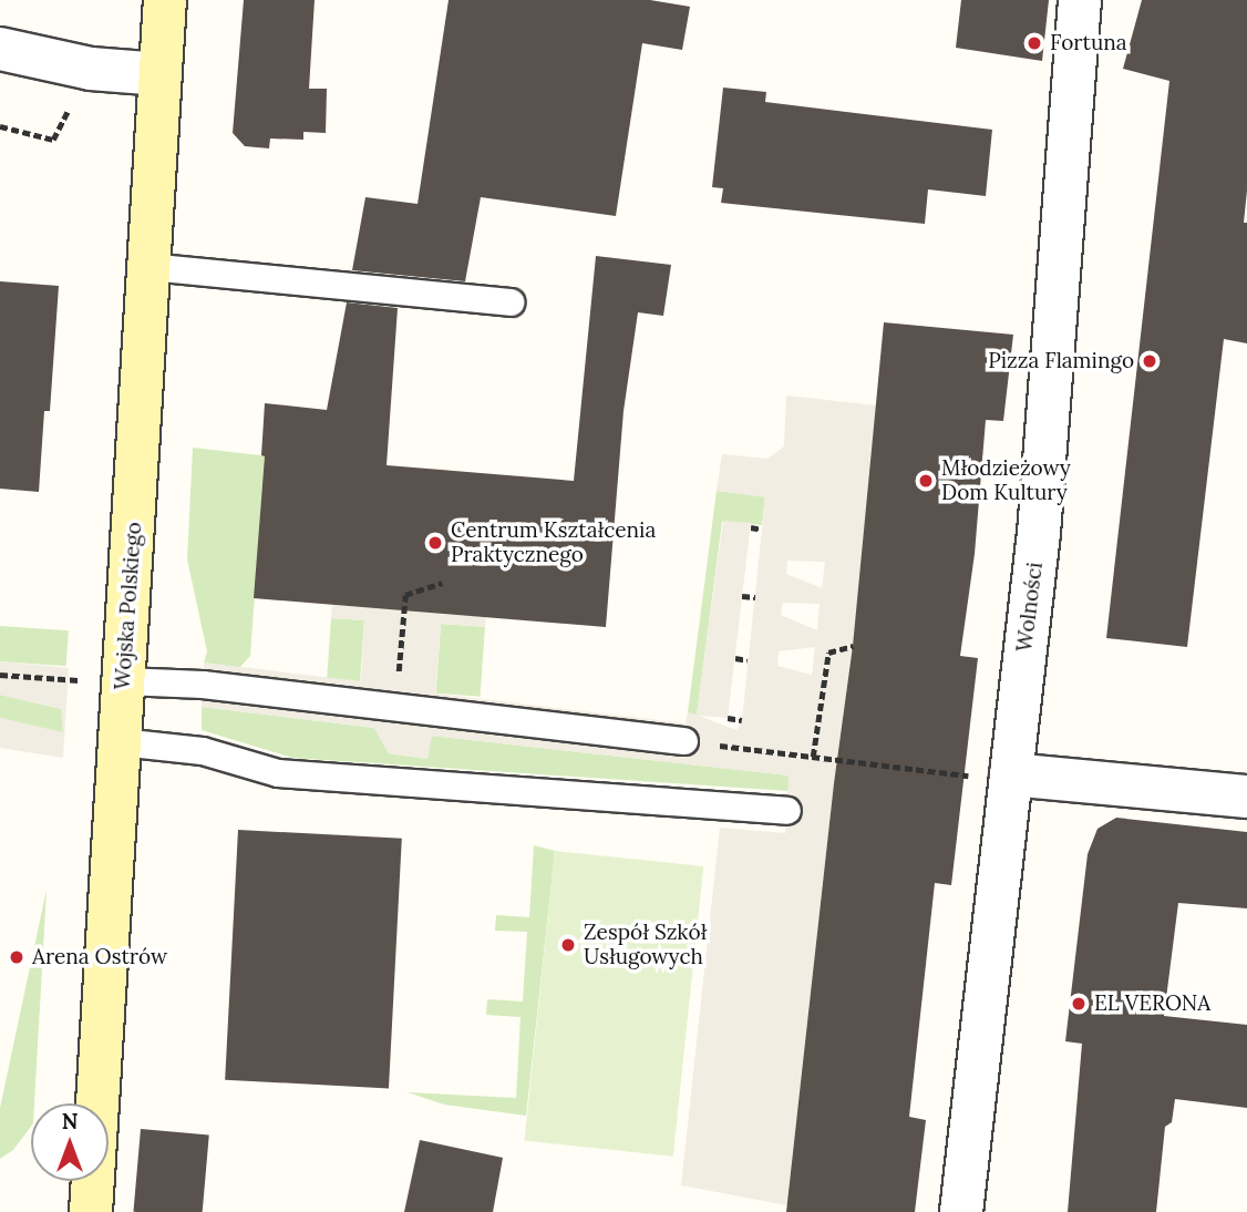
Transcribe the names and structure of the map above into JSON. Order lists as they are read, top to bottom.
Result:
{
  "streets": {
    "main road": ["Wojska Polskiego"],
    "street": ["Wolności"]
  },
  "places": [
    "Fortuna",
    "Pizza Flamingo",
    "Młodzieżowy Dom Kultury",
    "Centrum Kształcenia Praktycznego",
    "Zespół Szkół Usługowych",
    "Arena Ostrów",
    "EL VERONA"
  ],
  "north": "top"
}
